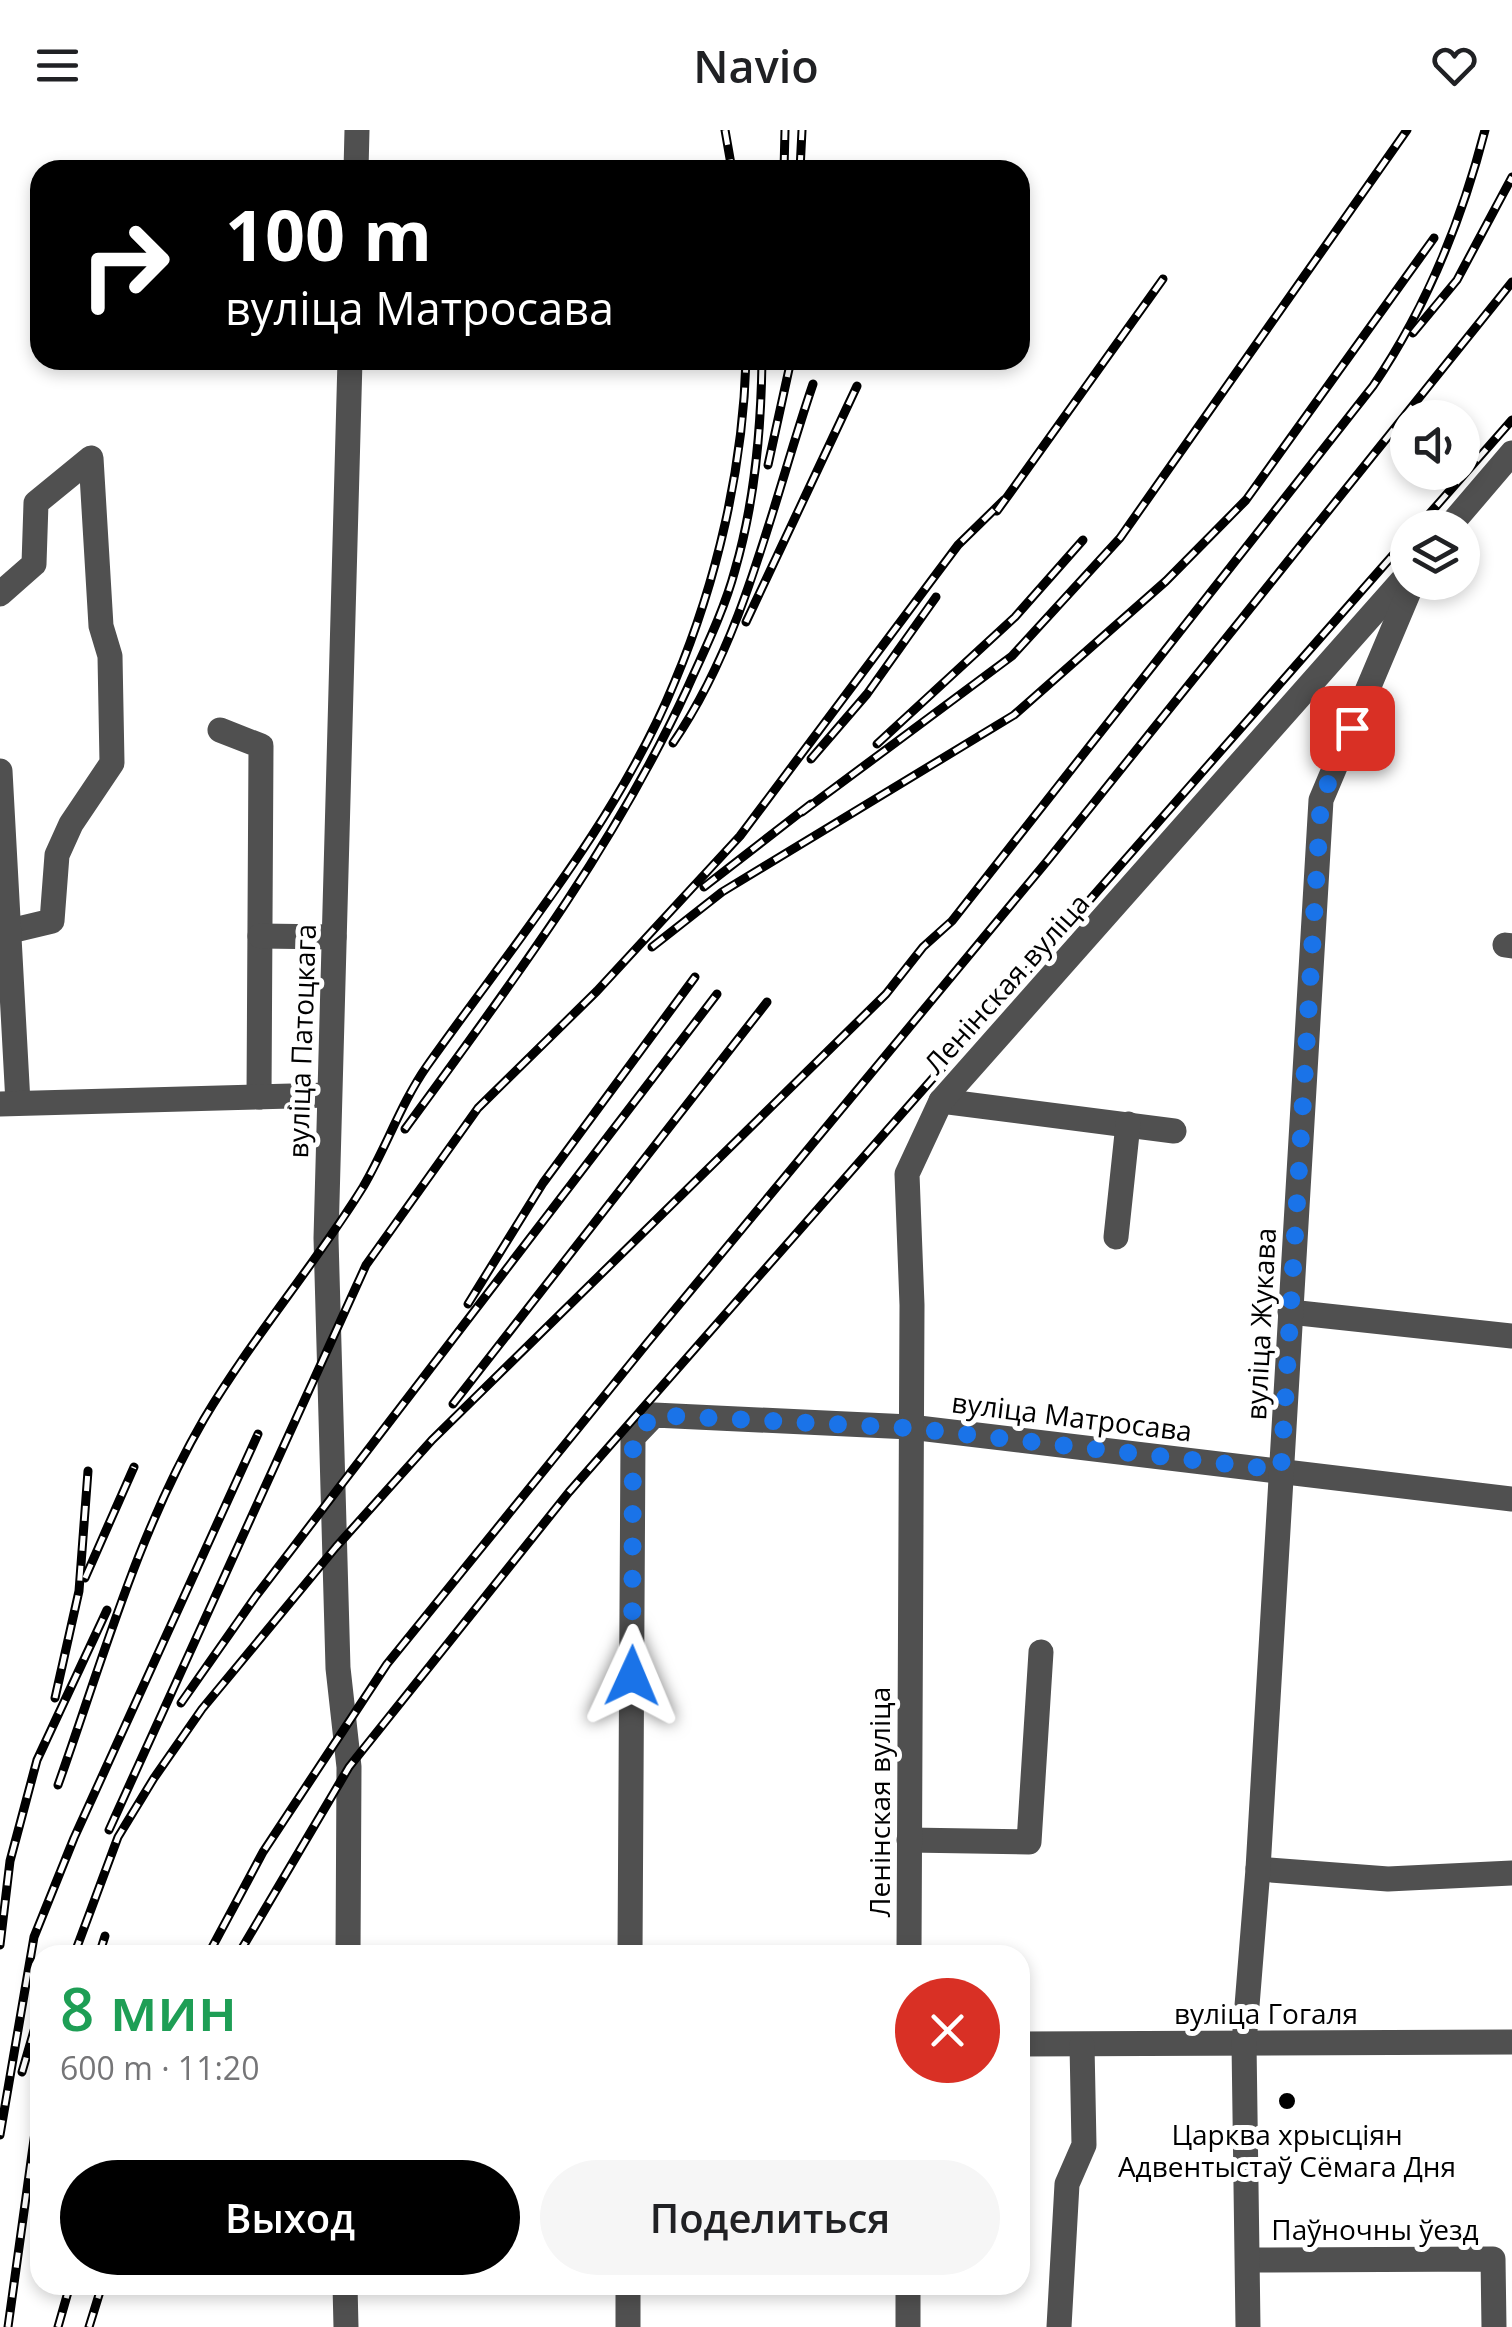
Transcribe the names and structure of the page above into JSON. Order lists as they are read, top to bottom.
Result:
{
  "streets": {
    "street": [
      "Ленінская вуліца",
      "вуліца Патоцкага",
      "вуліца Жукава",
      "вуліца Матросава",
      "вуліца Гогаля",
      "Паўночны ўезд"
    ]
  },
  "crossings": [
    ["Ленінская вуліца", "вуліца Матросава"],
    ["вуліца Жукава", "вуліца Матросава"],
    ["вуліца Жукава", "вуліца Гогаля"],
    ["вуліца Жукава", "Паўночны ўезд"]
  ],
  "places": ["Царква хрысціян Адвентыстаў Сёмага Дня"],
  "page": {
    "header": "Navio",
    "turn": ["100 m", "вуліца Матросава"],
    "heading": ["8 мин", "600 m · 11:20"],
    "buttons": ["Выход", "Поделиться"]
  }
}
